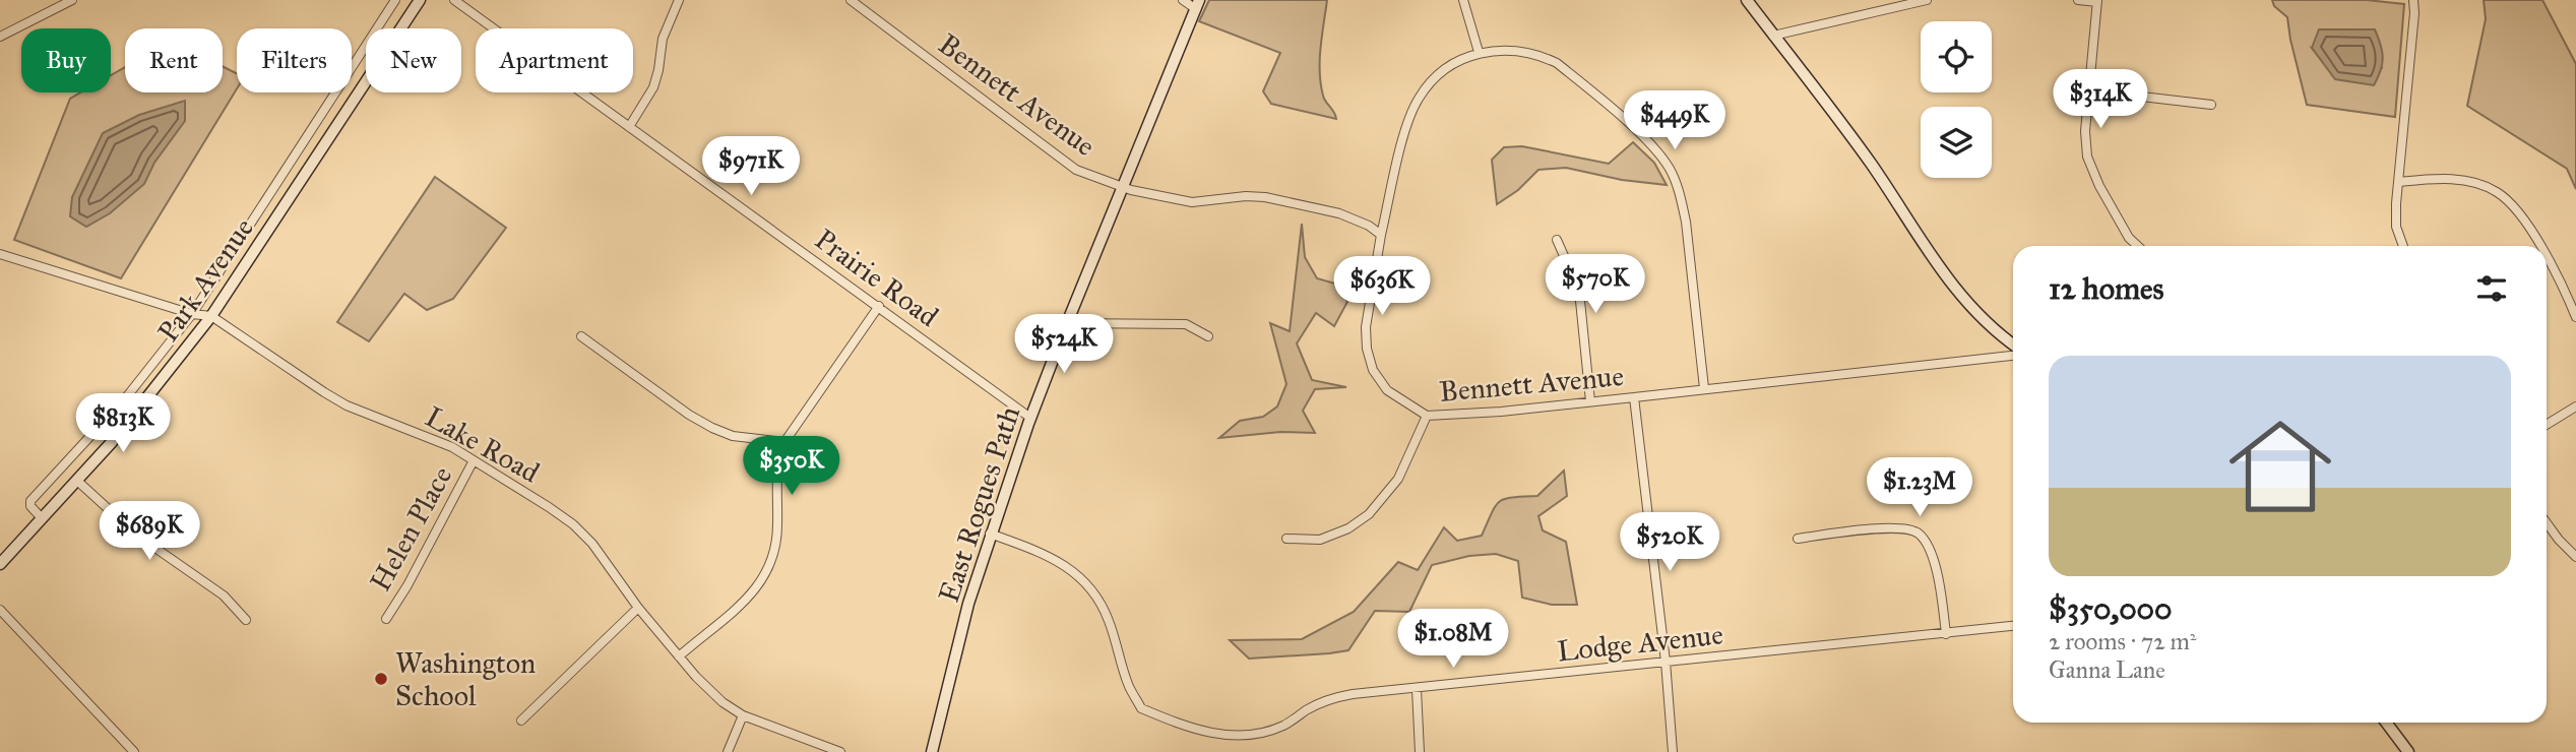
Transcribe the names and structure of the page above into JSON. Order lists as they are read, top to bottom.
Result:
{
  "streets": {
    "street": [
      "Bennett Avenue",
      "Prairie Road",
      "Park Avenue",
      "Lake Road",
      "East Rogues Path",
      "Helen Place",
      "Lodge Avenue"
    ]
  },
  "crossings": [
    ["Bennett Avenue", "East Rogues Path"],
    ["Prairie Road", "East Rogues Path"],
    ["Park Avenue", "Lake Road"],
    ["Lake Road", "Helen Place"],
    ["East Rogues Path", "Lodge Avenue"]
  ],
  "places": ["Washington School"],
  "page": {
    "chip": [
      "Buy",
      "Rent",
      "Filters",
      "New",
      "Apartment"
    ],
    "price": [
      "$314K",
      "$449K",
      "$971K",
      "$570K",
      "$636K",
      "$524K",
      "$813K",
      "$350K",
      "$1.23M",
      "$689K",
      "$520K",
      "$1.08M"
    ],
    "heading": "12 homes",
    "list": [
      {
        "name": "$350,000",
        "note": "2 rooms · 72 m² · Ganna Lane"
      }
    ]
  }
}
